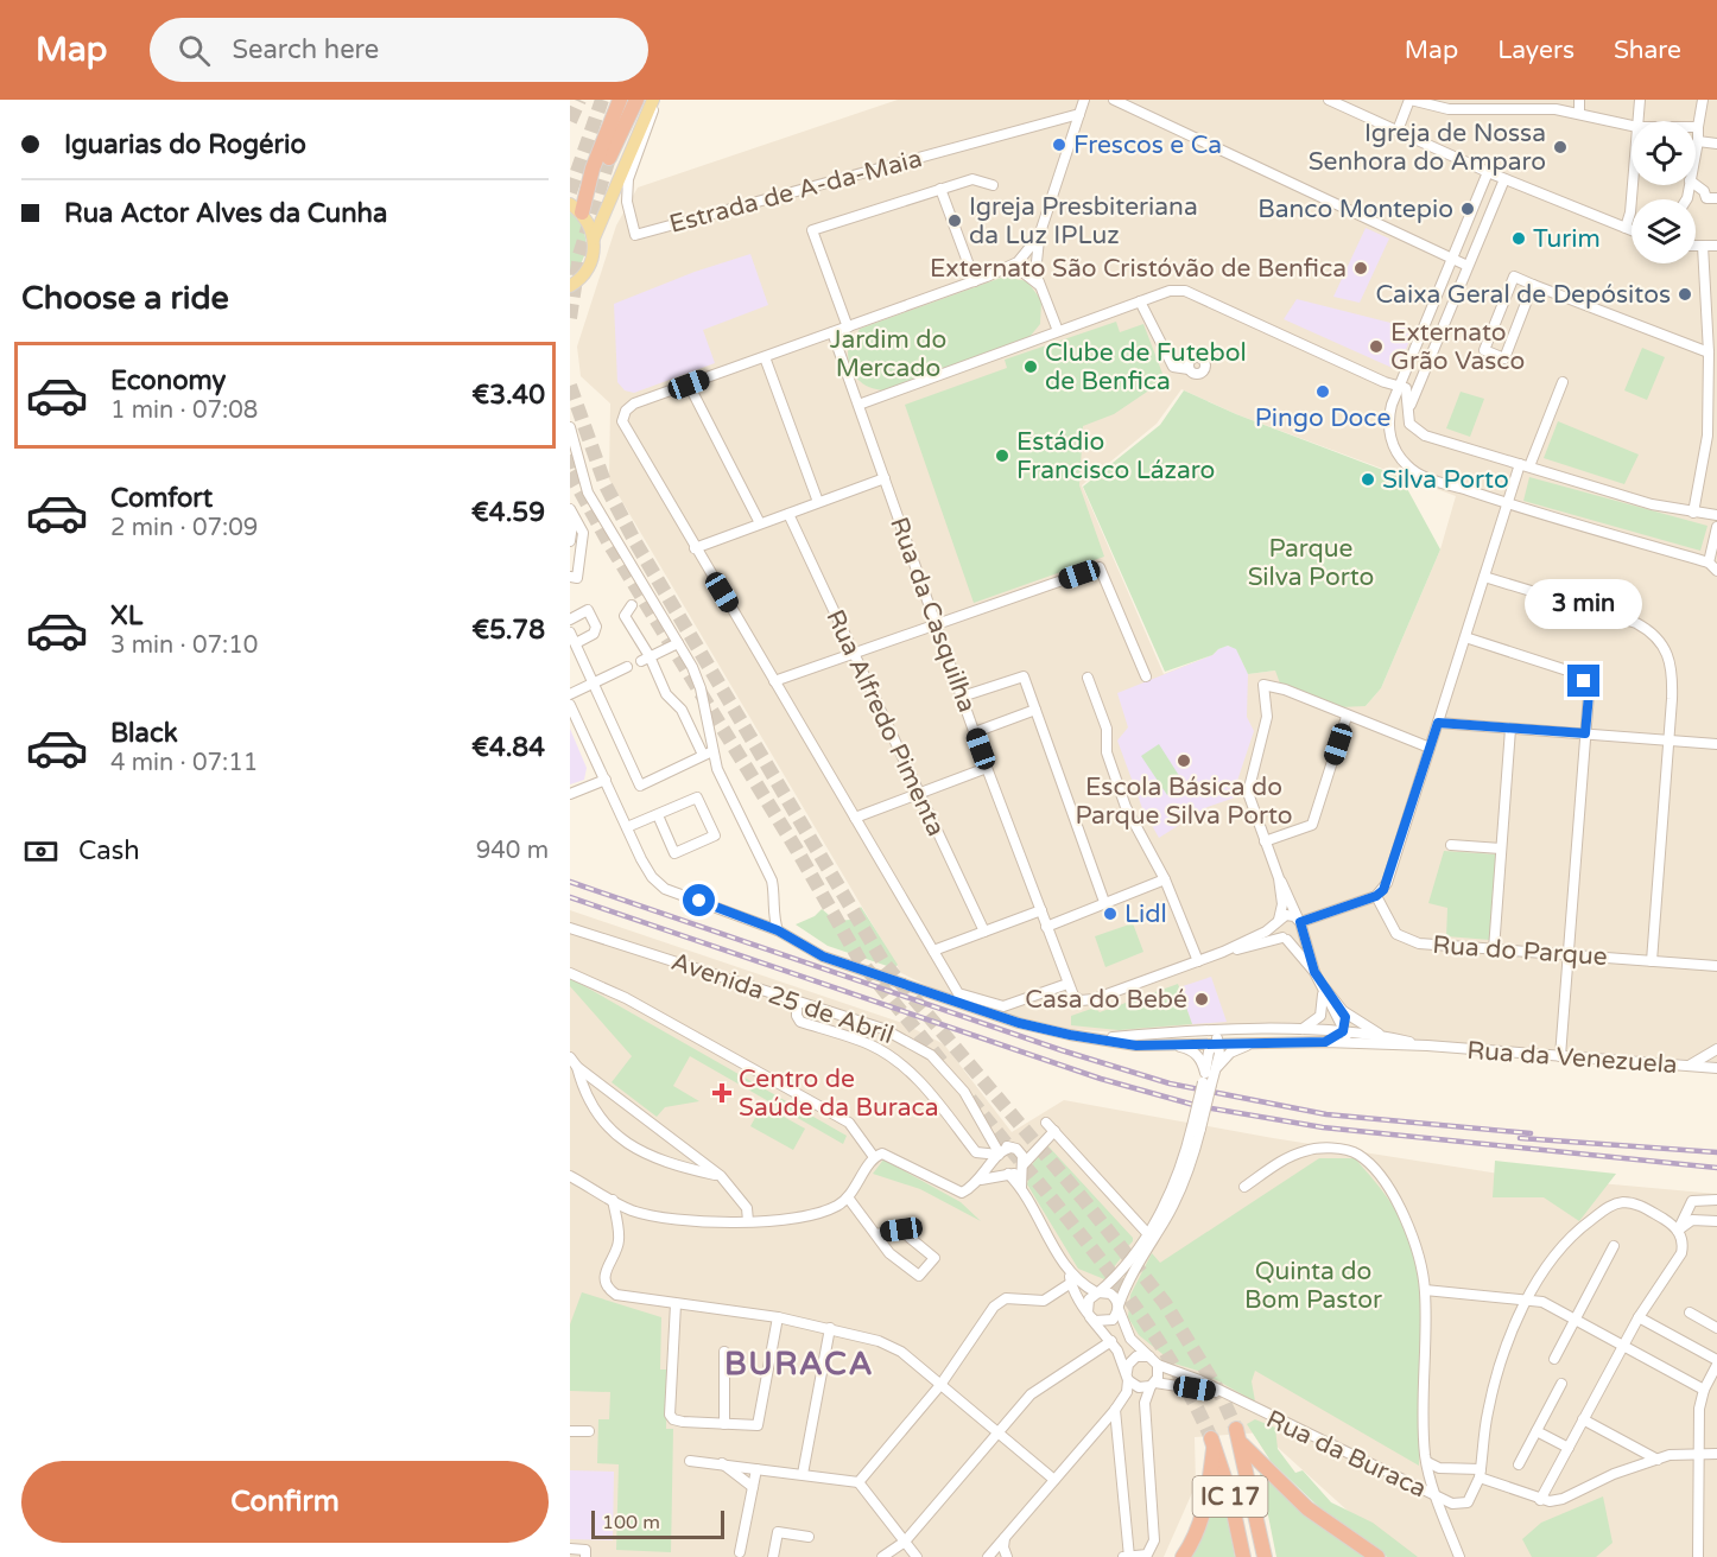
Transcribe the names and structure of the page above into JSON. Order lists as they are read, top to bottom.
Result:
{
  "streets": {
    "highway": ["IC 17"],
    "street": [
      "Estrada de A-da-Maia",
      "Rua da Casquilha",
      "Rua Alfredo Pimenta",
      "Rua do Parque",
      "Avenida 25 de Abril",
      "Rua da Venezuela",
      "Rua da Buraca"
    ]
  },
  "districts": ["BURACA"],
  "parks": ["Jardim do Mercado", "Parque Silva Porto", "Quinta do Bom Pastor"],
  "places": {
    "other": [
      "Frescos e Ca",
      "Igreja de Nossa Senhora do Amparo",
      "Banco Montepio",
      "Igreja Presbiteriana da Luz IPLuz",
      "Turim",
      "Externato São Cristóvão de Benfica",
      "Caixa Geral de Depósitos",
      "Externato Grão Vasco",
      "Clube de Futebol de Benfica",
      "Pingo Doce",
      "Estádio Francisco Lázaro",
      "Silva Porto",
      "Escola Básica do Parque Silva Porto",
      "Lidl",
      "Casa do Bebé"
    ],
    "health": ["Centro de Saúde da Buraca"]
  },
  "scale_bar": "100 m",
  "page": {
    "header": "Map",
    "search": "Search here",
    "nav": ["Map", "Layers", "Share"],
    "banner": ["Iguarias do Rogério", "Rua Actor Alves da Cunha"],
    "heading": "Choose a ride",
    "list": [
      {
        "name": "Economy",
        "note": "1 min · 07:08",
        "value": "€3.40"
      },
      {
        "name": "Comfort",
        "note": "2 min · 07:09",
        "value": "€4.59"
      },
      {
        "name": "XL",
        "note": "3 min · 07:10",
        "value": "€5.78"
      },
      {
        "name": "Black",
        "note": "4 min · 07:11",
        "value": "€4.84"
      }
    ],
    "bubble": "3 min",
    "pay": ["Cash", "940 m"],
    "buttons": "Confirm",
    "scale": "100 m"
  }
}
